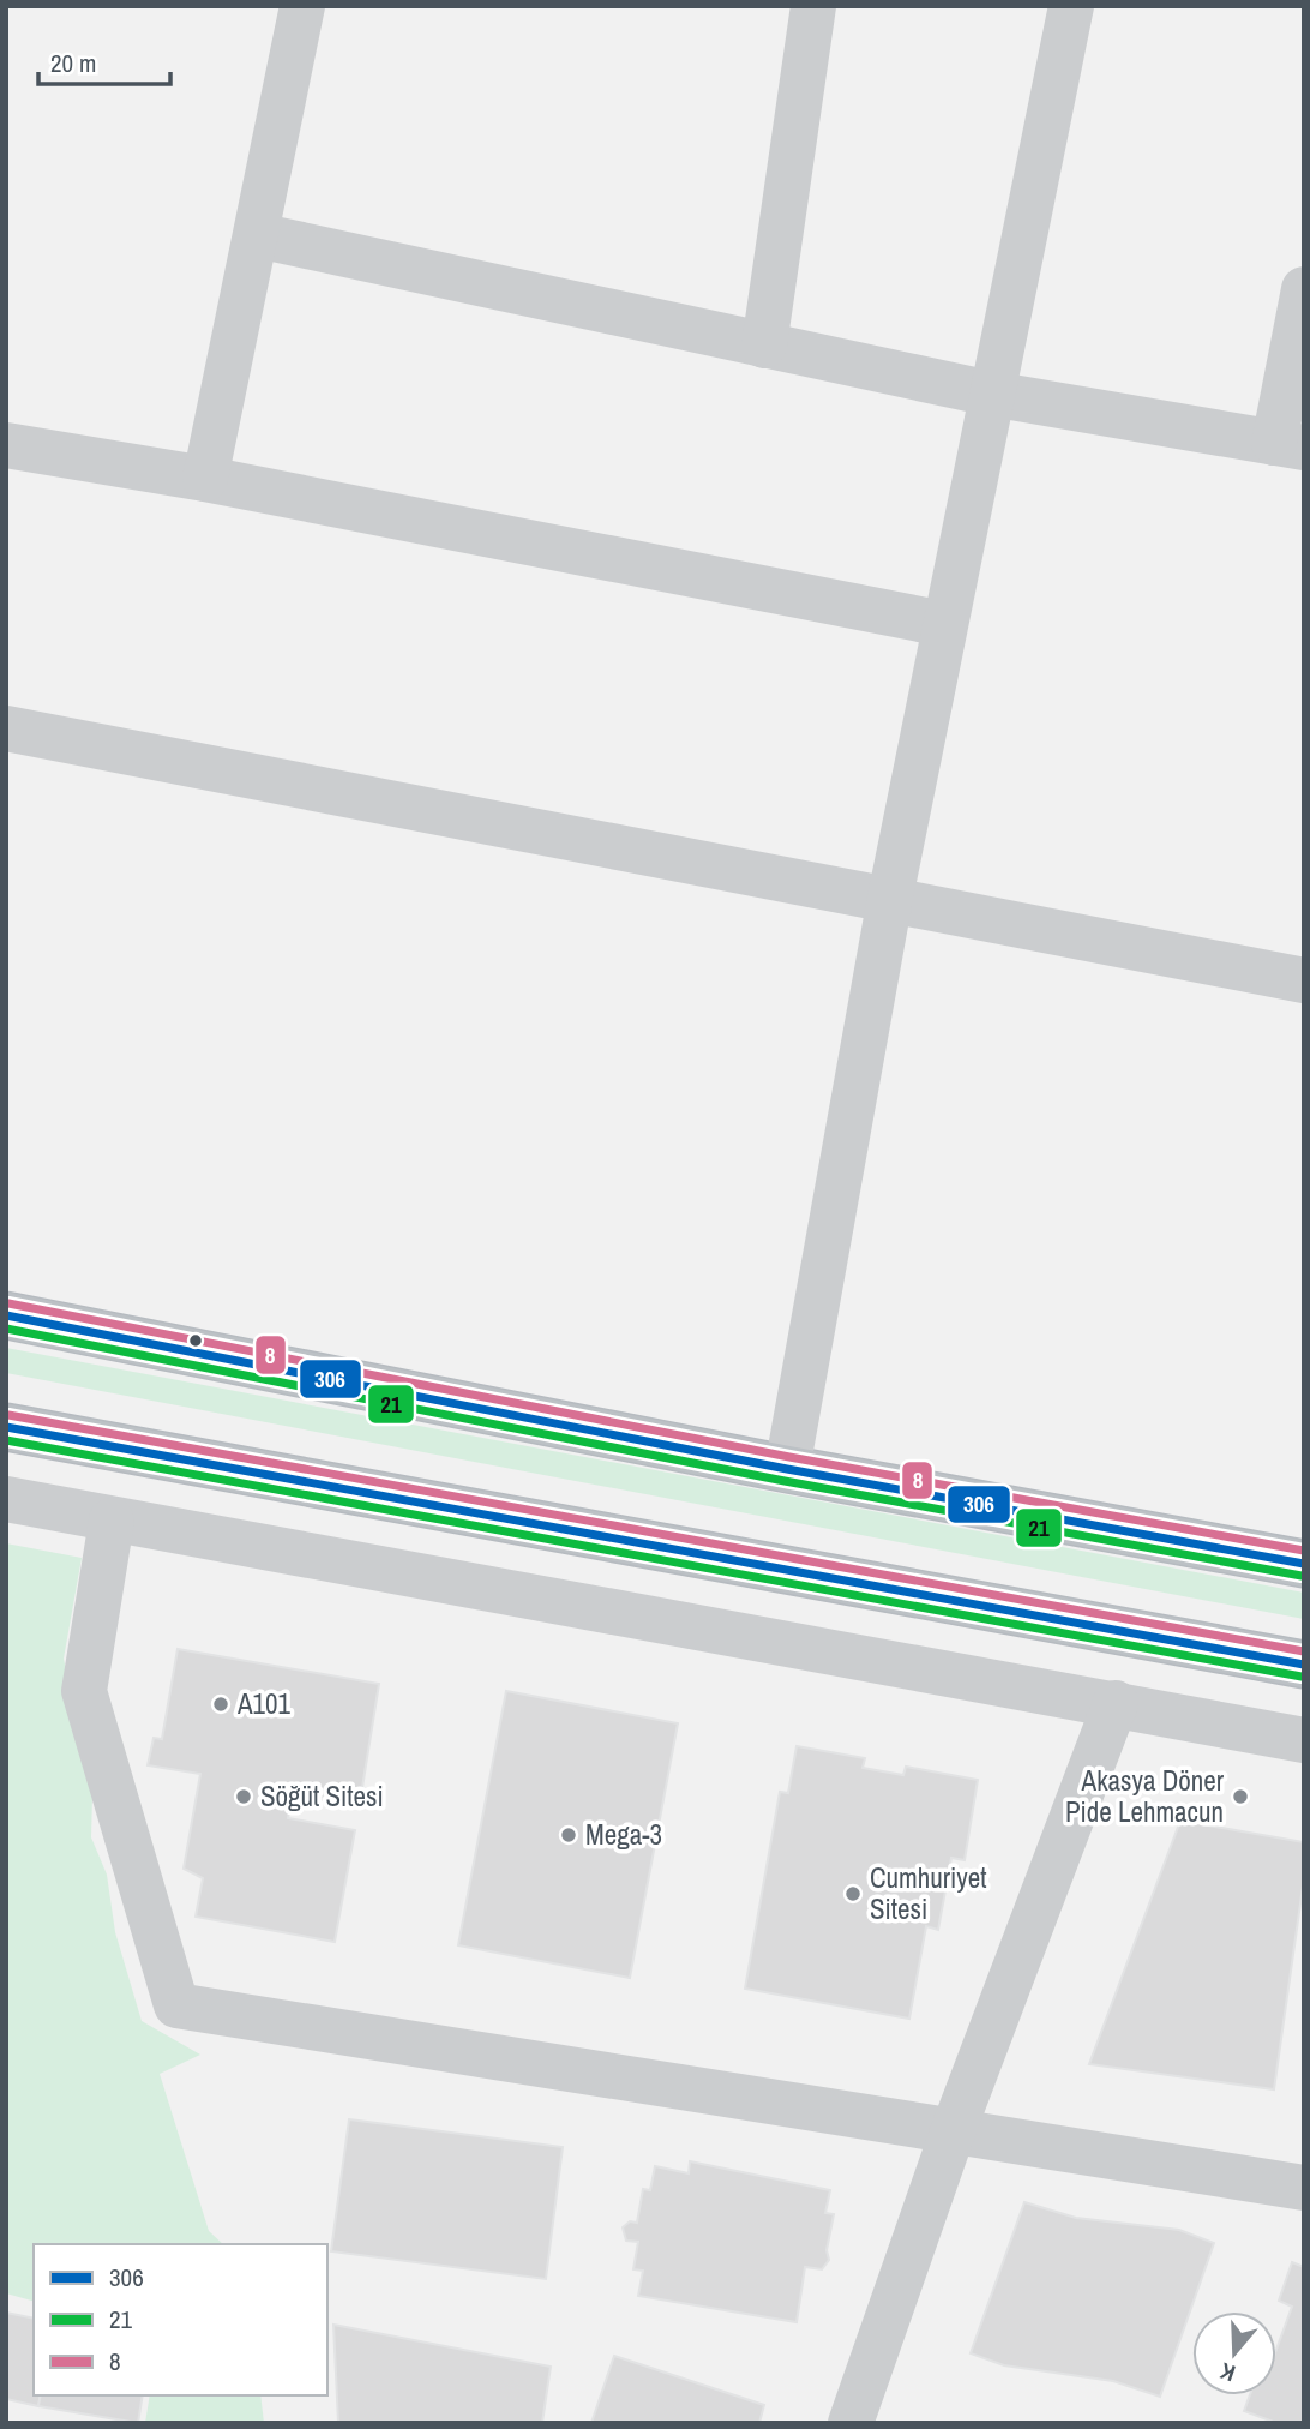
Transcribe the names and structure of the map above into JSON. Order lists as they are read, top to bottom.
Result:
{
  "places": [
    "A101",
    "Söğüt Sitesi",
    "Akasya Döner Pide Lehmacun",
    "Mega-3",
    "Cumhuriyet Sitesi"
  ],
  "lines": ["transit line 8", "transit line 306", "transit line 21"],
  "legend": ["306", "21", "8"],
  "scale_bar": "20 m",
  "north": "bottom"
}
